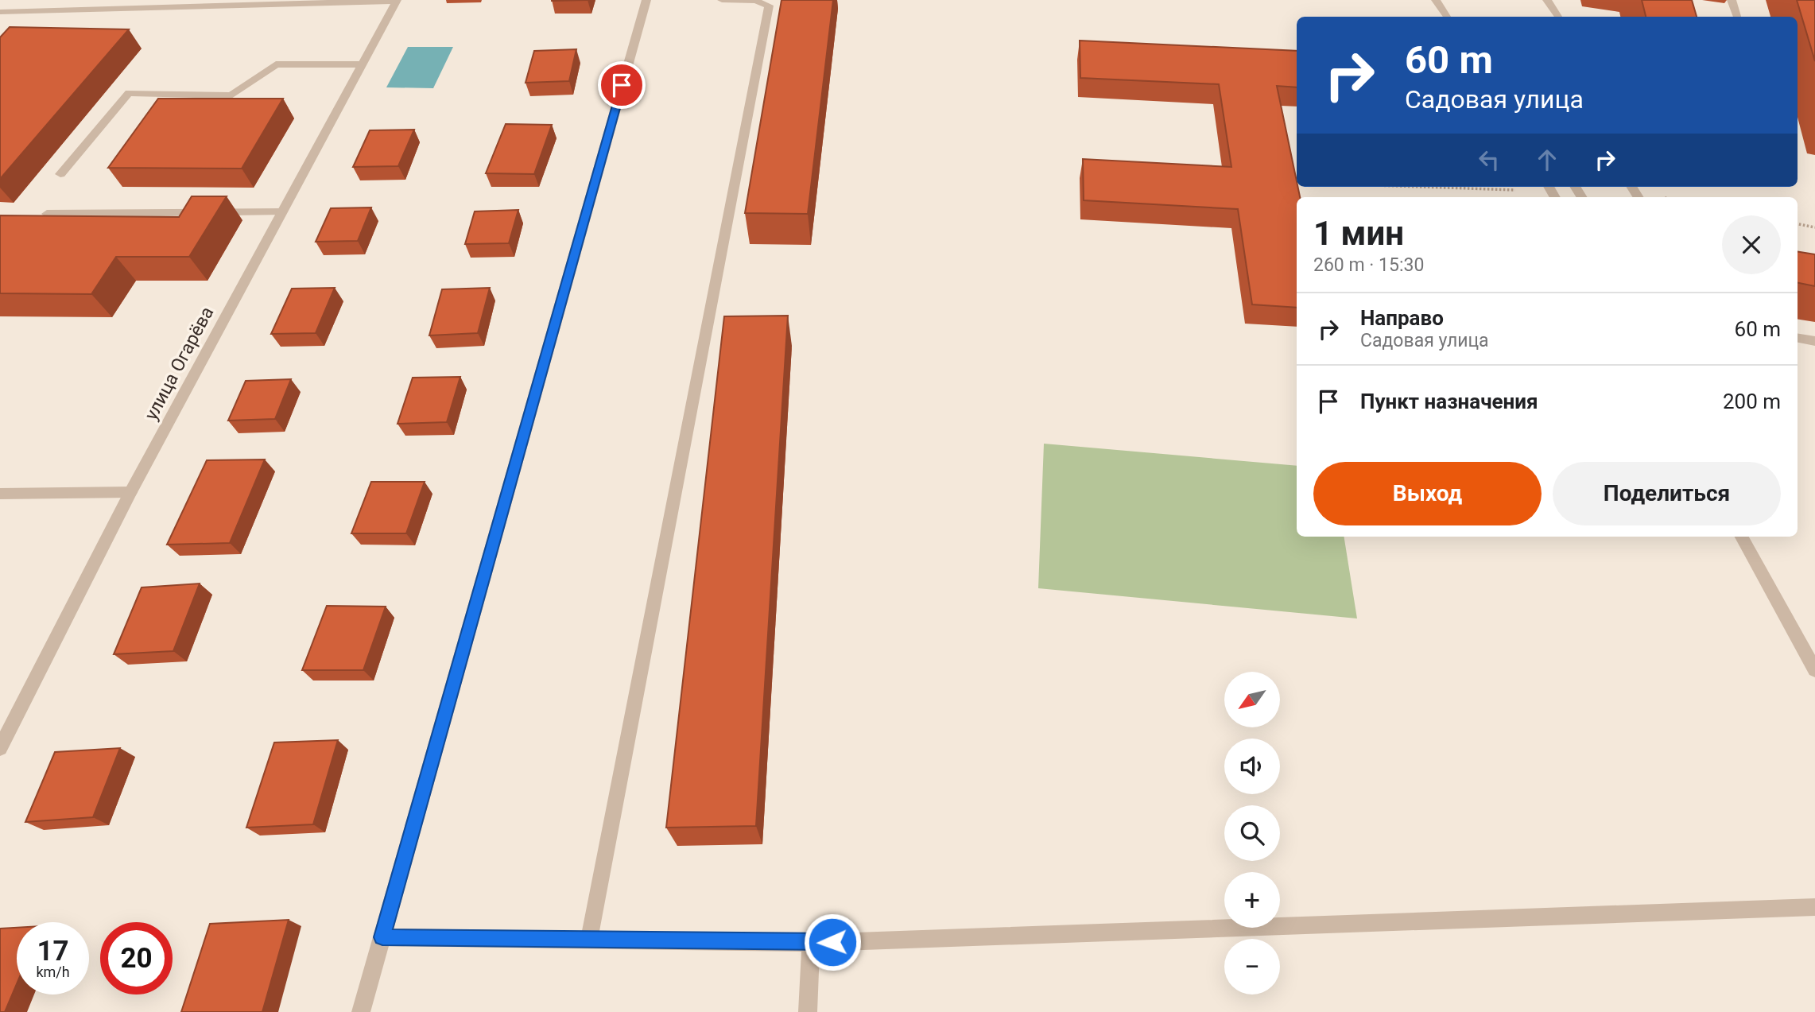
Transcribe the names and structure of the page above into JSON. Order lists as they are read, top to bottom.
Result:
{
  "streets": {
    "street": ["улица Огарёва"]
  },
  "north": "bottom left",
  "page": {
    "turn": ["60 m", "Садовая улица"],
    "heading": ["1 мин", "260 m · 15:30"],
    "list": [
      {
        "name": "Направо",
        "note": "Садовая улица",
        "value": "60 m"
      },
      {
        "name": "Пункт назначения",
        "value": "200 m"
      }
    ],
    "buttons": ["Выход", "Поделиться"],
    "map_buttons": ["+", "−"],
    "speed": "17 km/h",
    "limit": "20"
  }
}
